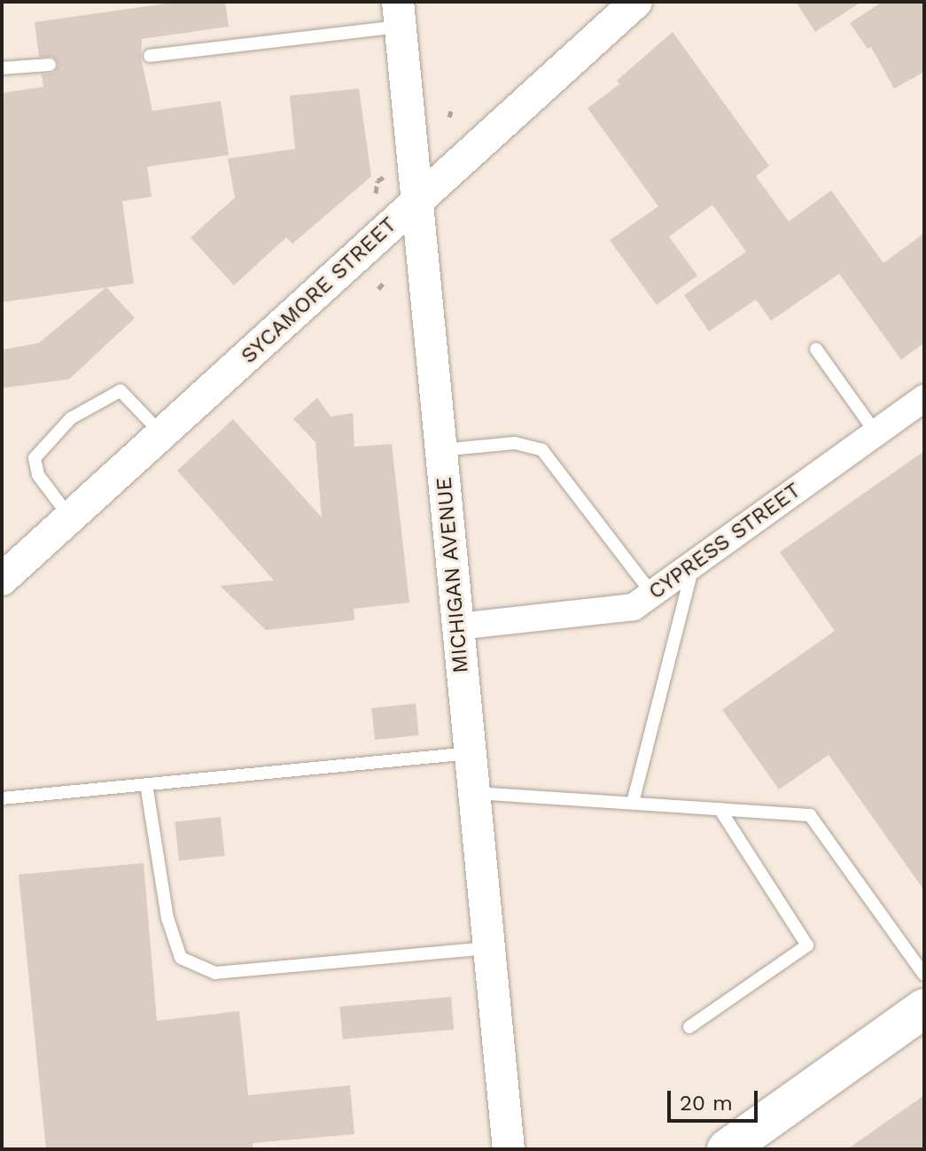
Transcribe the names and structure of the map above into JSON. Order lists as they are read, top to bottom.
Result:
{
  "streets": {
    "street": ["SYCAMORE STREET", "CYPRESS STREET", "MICHIGAN AVENUE"]
  },
  "crossings": [
    ["SYCAMORE STREET", "MICHIGAN AVENUE"],
    ["CYPRESS STREET", "MICHIGAN AVENUE"]
  ],
  "scale_bar": "20 m"
}
